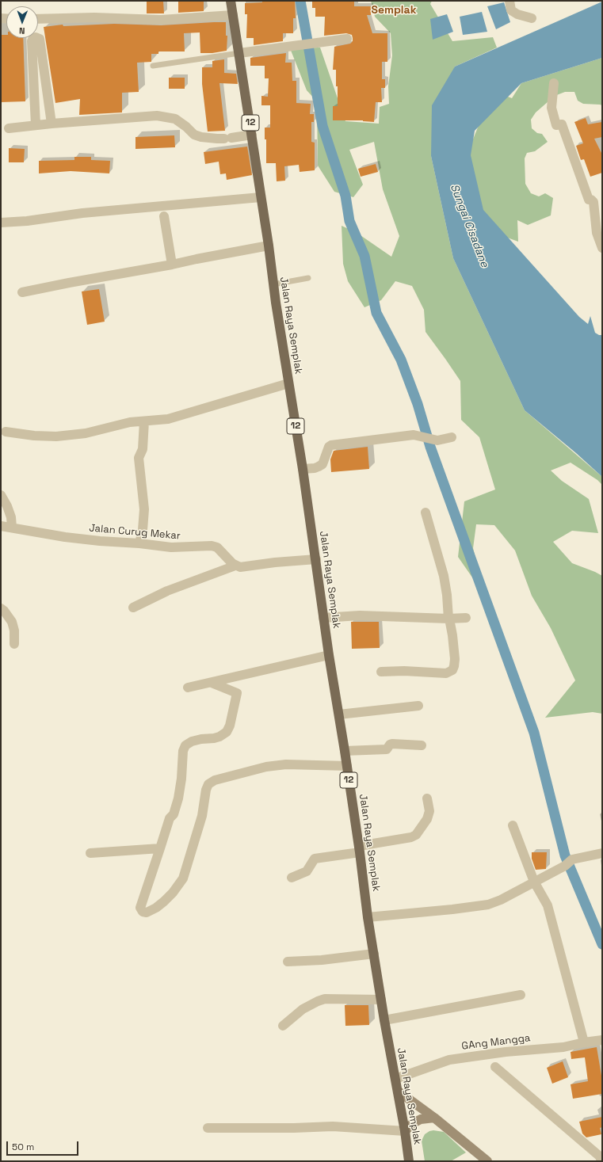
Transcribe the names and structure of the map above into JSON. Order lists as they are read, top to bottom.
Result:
{
  "streets": {
    "main road": ["12", "Jalan Raya Semplak"],
    "street": ["Jalan Curug Mekar", "GAng Mangga"]
  },
  "crossings": [
    ["Jalan Raya Semplak", "GAng Mangga"]
  ],
  "districts": ["Semplak"],
  "water": ["Sungai Cisadane"],
  "scale_bar": "50 m",
  "north": "bottom"
}
